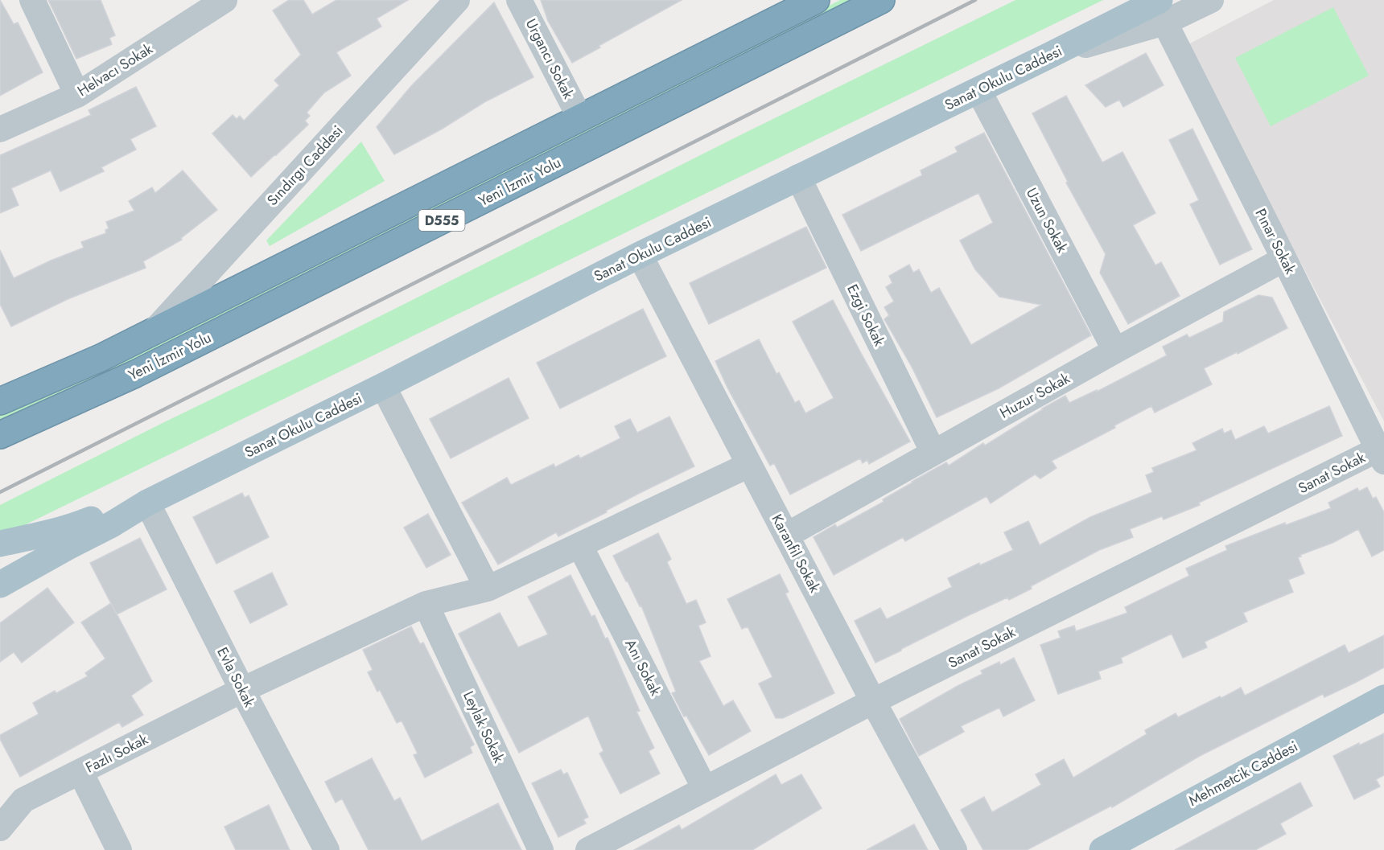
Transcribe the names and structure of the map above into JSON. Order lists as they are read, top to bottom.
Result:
{
  "streets": {
    "highway": ["Yeni İzmir Yolu", "D555"],
    "main road": ["Sanat Okulu Caddesi", "Mehmetcik Caddesi"],
    "street": [
      "Urgancı Sokak",
      "Helvacı Sokak",
      "Sındırgı Caddesi",
      "Uzun Sokak",
      "Pınar Sokak",
      "Ezgi Sokak",
      "Huzur Sokak",
      "Sanat Sokak",
      "Karanfil Sokak",
      "Anı Sokak",
      "Evla Sokak",
      "Leylak Sokak",
      "Fazlı Sokak"
    ]
  },
  "crossings": [
    ["Urgancı Sokak", "Yeni İzmir Yolu"],
    ["Sanat Okulu Caddesi", "Uzun Sokak"],
    ["Sanat Okulu Caddesi", "Pınar Sokak"],
    ["Sanat Okulu Caddesi", "Ezgi Sokak"],
    ["Sanat Okulu Caddesi", "Karanfil Sokak"],
    ["Sanat Okulu Caddesi", "Evla Sokak"],
    ["Sındırgı Caddesi", "Yeni İzmir Yolu"],
    ["Uzun Sokak", "Huzur Sokak"],
    ["Pınar Sokak", "Huzur Sokak"],
    ["Pınar Sokak", "Sanat Sokak"],
    ["Ezgi Sokak", "Huzur Sokak"],
    ["Huzur Sokak", "Karanfil Sokak"],
    ["Sanat Sokak", "Karanfil Sokak"],
    ["Sanat Sokak", "Anı Sokak"],
    ["Karanfil Sokak", "Fazlı Sokak"],
    ["Anı Sokak", "Fazlı Sokak"],
    ["Evla Sokak", "Fazlı Sokak"],
    ["Leylak Sokak", "Fazlı Sokak"]
  ]
}
